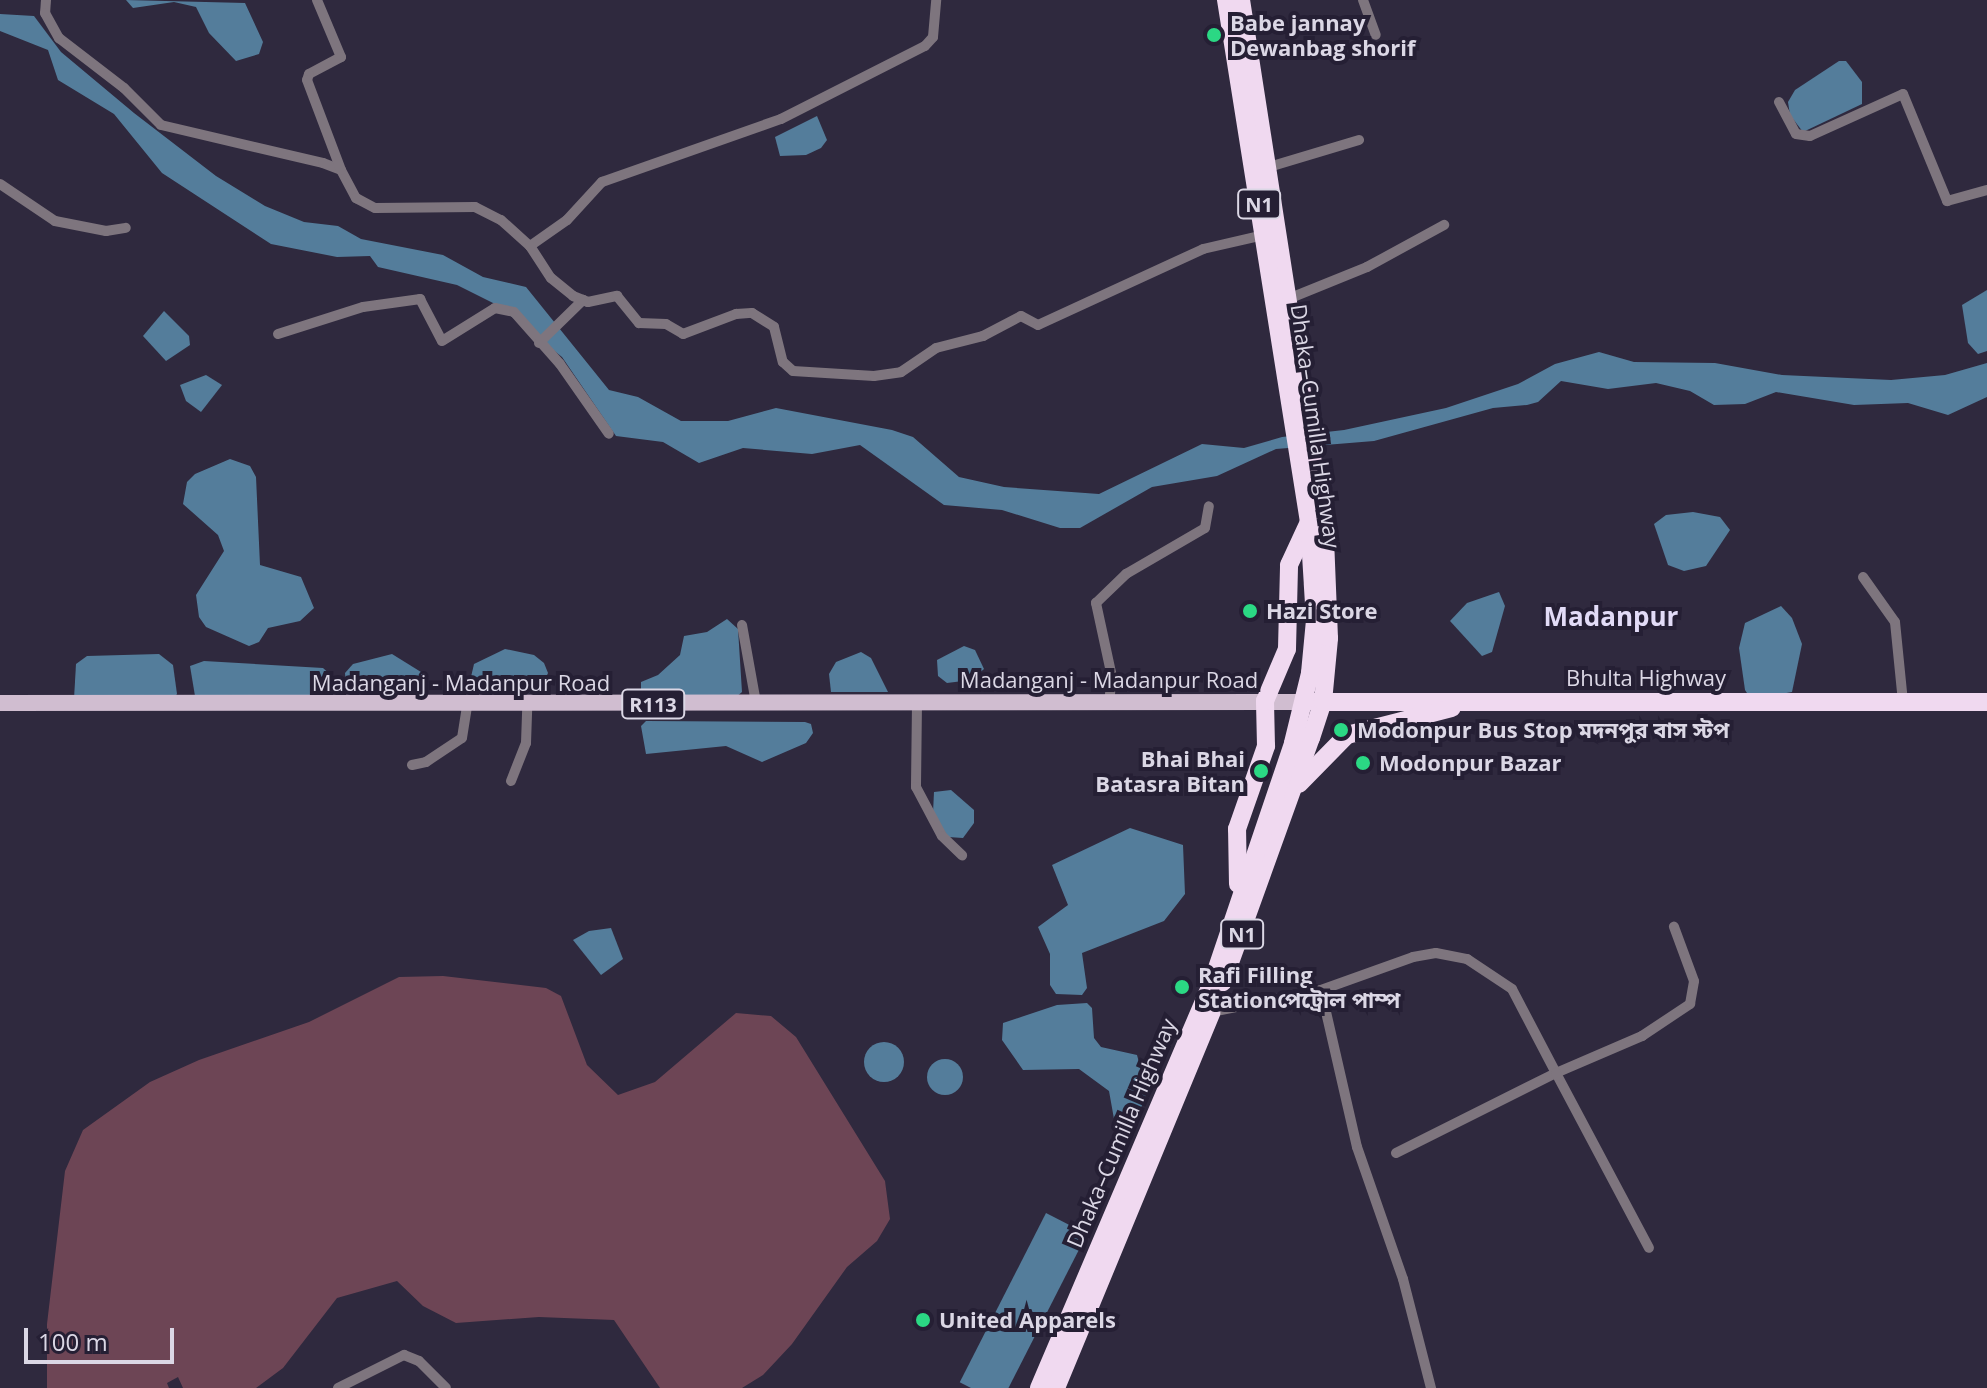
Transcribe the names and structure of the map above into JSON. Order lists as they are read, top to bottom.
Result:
{
  "streets": {
    "highway": ["N1", "Dhaka–Cumilla Highway", "Bhulta Highway"],
    "main road": ["Madanganj - Madanpur Road", "R113"]
  },
  "crossings": [
    ["Dhaka–Cumilla Highway", "Bhulta Highway"],
    ["Dhaka–Cumilla Highway", "Madanganj - Madanpur Road"],
    ["Bhulta Highway", "Madanganj - Madanpur Road"]
  ],
  "districts": ["Madanpur"],
  "places": [
    "Babe jannay Dewanbag shorif",
    "Hazi Store",
    "Modonpur Bus Stop মদনপুর বাস স্টপ",
    "Modonpur Bazar",
    "Bhai Bhai Batasra Bitan",
    "Rafi Filling Stationপেট্রোল পাম্প",
    "United Apparels"
  ],
  "scale_bar": "100 m"
}
